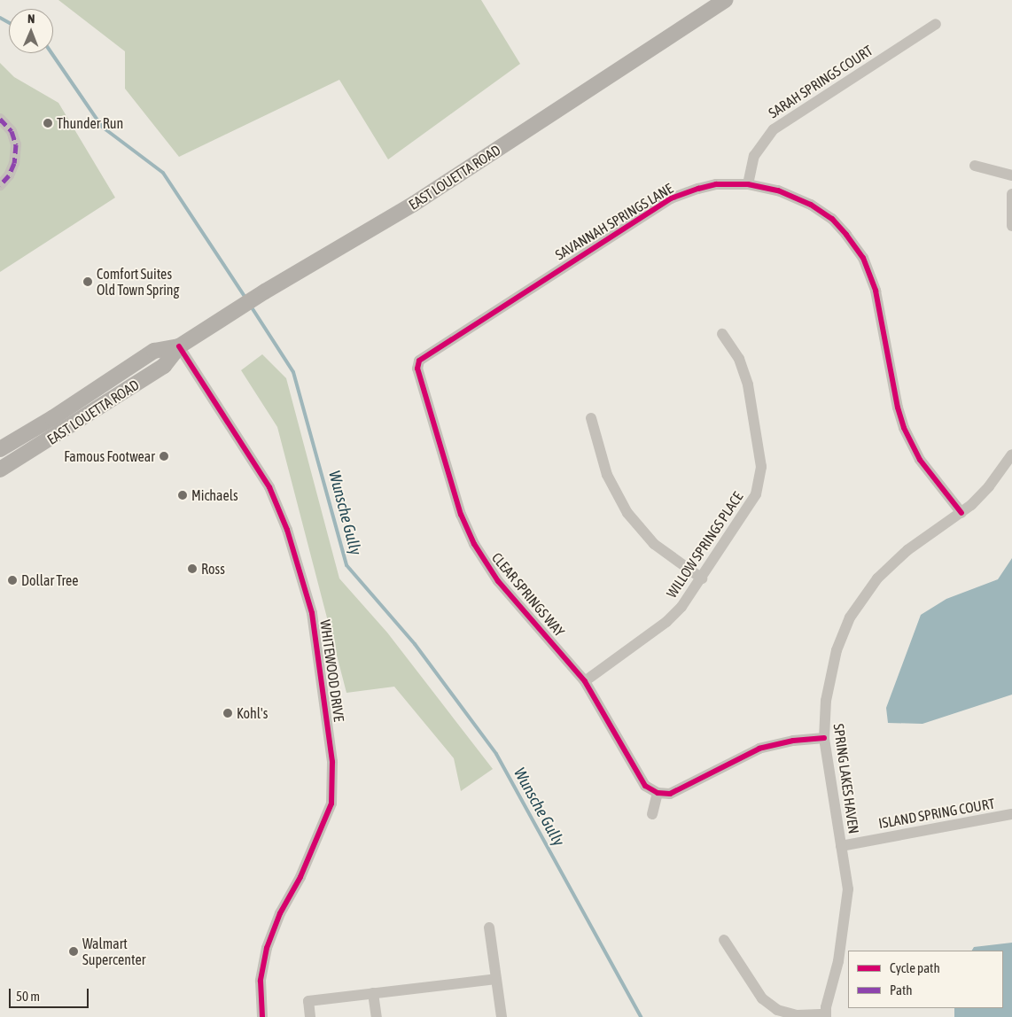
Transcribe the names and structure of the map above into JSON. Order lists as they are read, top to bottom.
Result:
{
  "streets": {
    "main road": ["EAST LOUETTA ROAD"],
    "street": [
      "SARAH SPRINGS COURT",
      "SAVANNAH SPRINGS LANE",
      "WILLOW SPRINGS PLACE",
      "CLEAR SPRINGS WAY",
      "WHITEWOOD DRIVE",
      "SPRING LAKES HAVEN",
      "ISLAND SPRING COURT"
    ]
  },
  "crossings": [
    ["SARAH SPRINGS COURT", "SAVANNAH SPRINGS LANE"],
    ["EAST LOUETTA ROAD", "WHITEWOOD DRIVE"],
    ["SAVANNAH SPRINGS LANE", "CLEAR SPRINGS WAY"],
    ["SAVANNAH SPRINGS LANE", "SPRING LAKES HAVEN"],
    ["WILLOW SPRINGS PLACE", "CLEAR SPRINGS WAY"],
    ["SPRING LAKES HAVEN", "ISLAND SPRING COURT"]
  ],
  "water": ["Wunsche Gully"],
  "places": [
    "Thunder Run",
    "Comfort Suites Old Town Spring",
    "Famous Footwear",
    "Michaels",
    "Ross",
    "Dollar Tree",
    "Kohl's",
    "Walmart Supercenter"
  ],
  "legend": ["Cycle path", "Path"],
  "scale_bar": "50 m",
  "north": "top"
}
